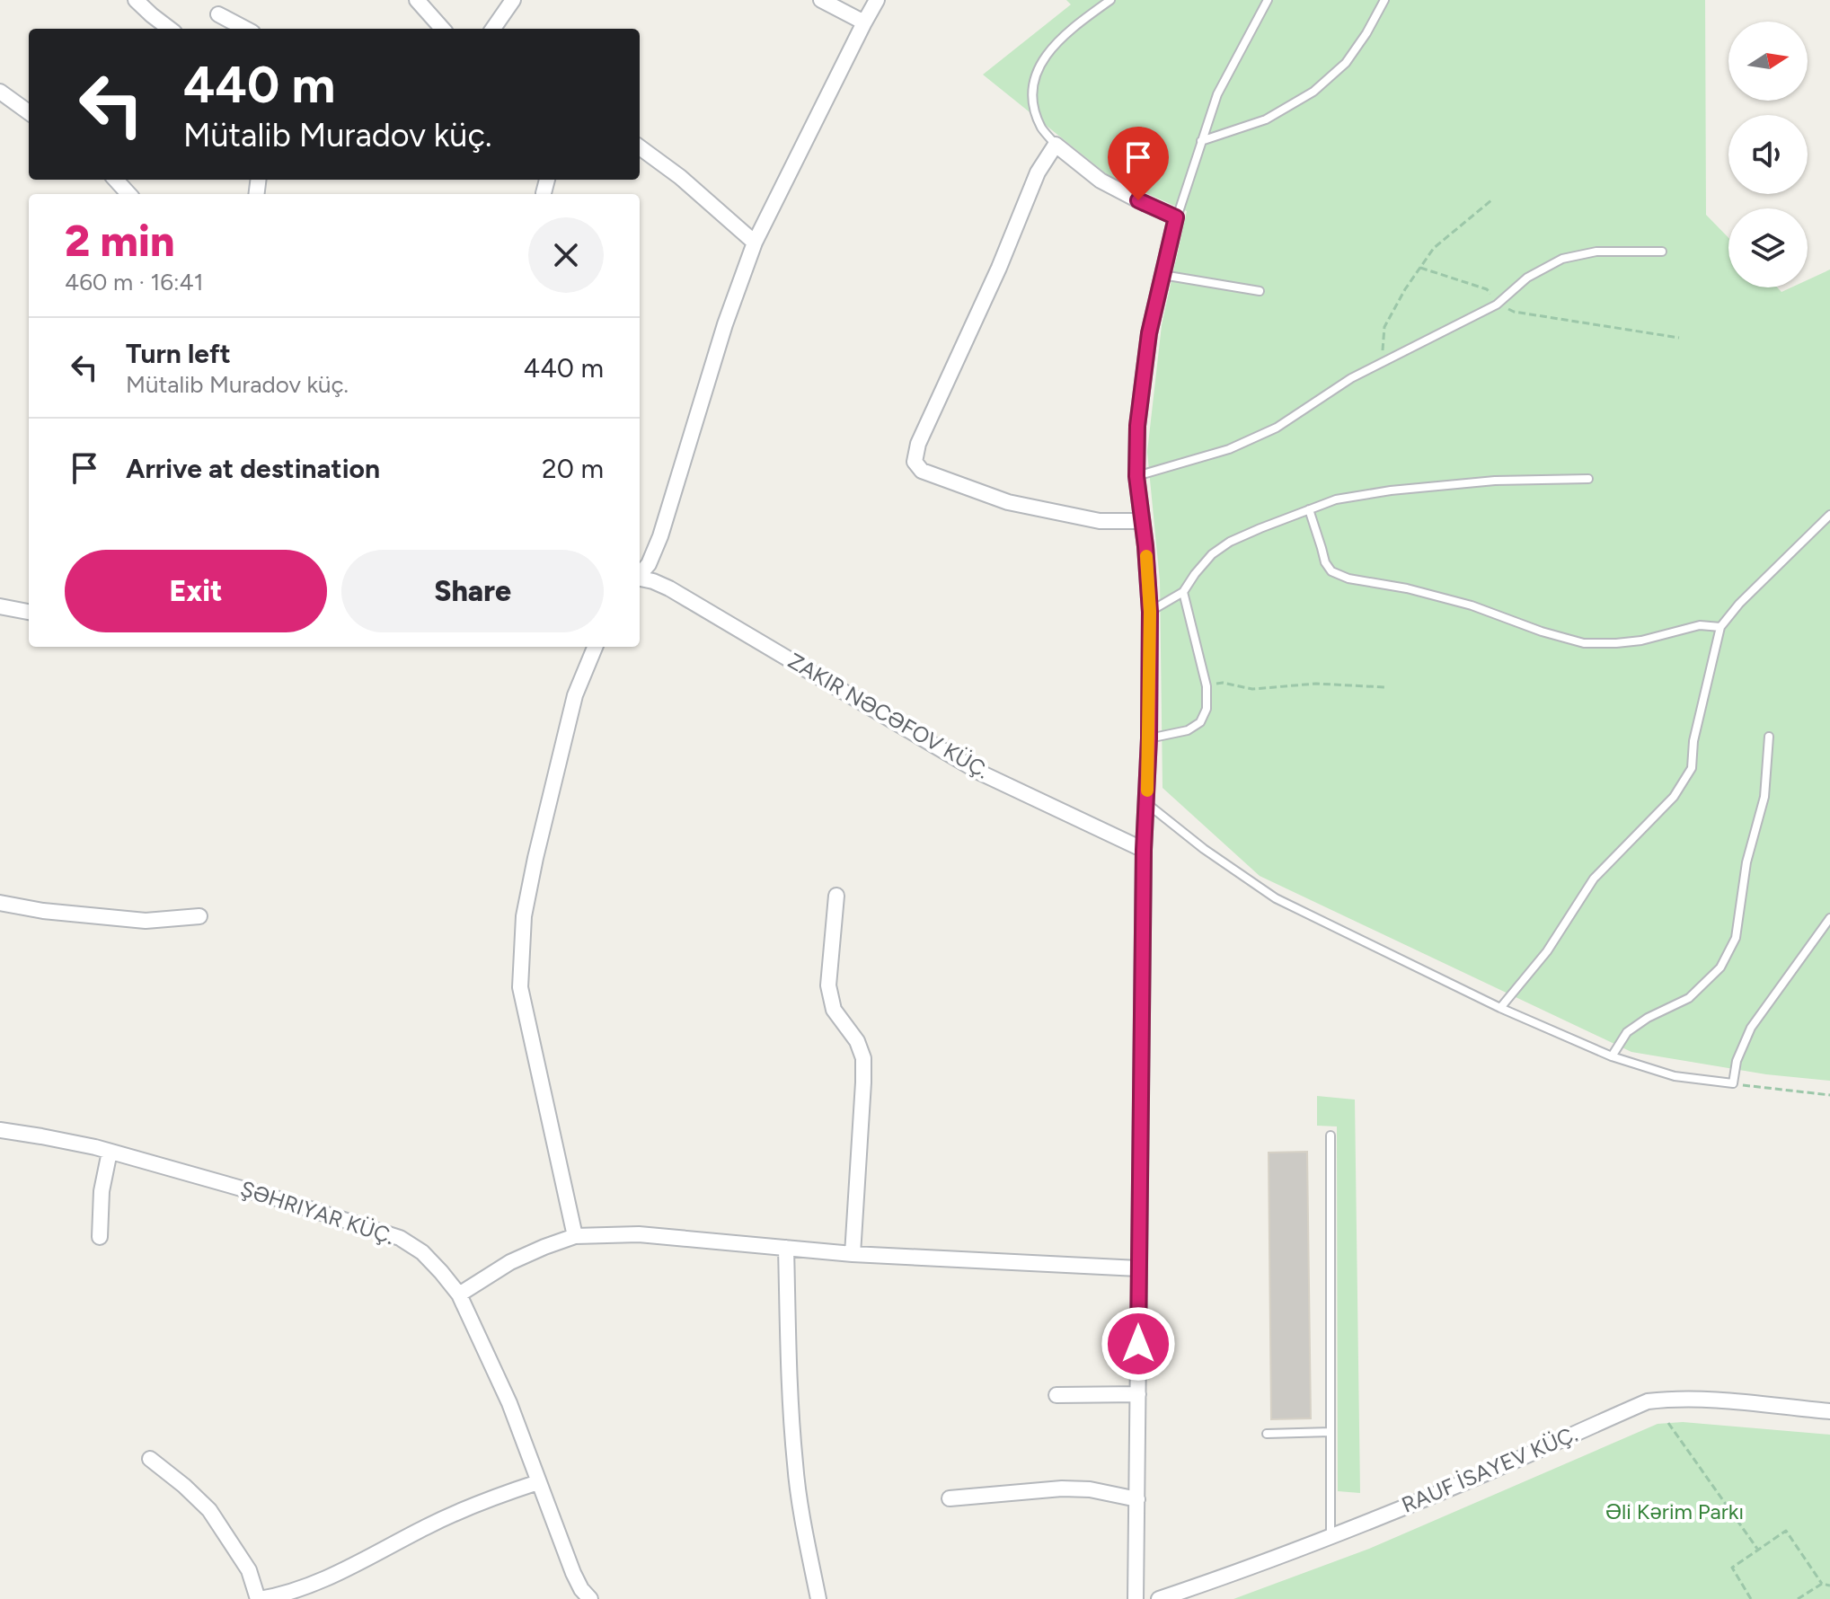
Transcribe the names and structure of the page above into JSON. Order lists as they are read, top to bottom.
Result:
{
  "streets": {
    "street": ["ZAKIR NƏCƏFOV KÜÇ.", "ŞƏHRIYAR KÜÇ.", "RAUF İSAYEV KÜÇ."]
  },
  "parks": ["Əli Kərim Parkı"],
  "north": "right",
  "page": {
    "turn": ["440 m", "Mütalib Muradov küç."],
    "heading": ["2 min", "460 m · 16:41"],
    "list": [
      {
        "name": "Turn left",
        "note": "Mütalib Muradov küç.",
        "value": "440 m"
      },
      {
        "name": "Arrive at destination",
        "value": "20 m"
      }
    ],
    "buttons": ["Exit", "Share"]
  }
}
